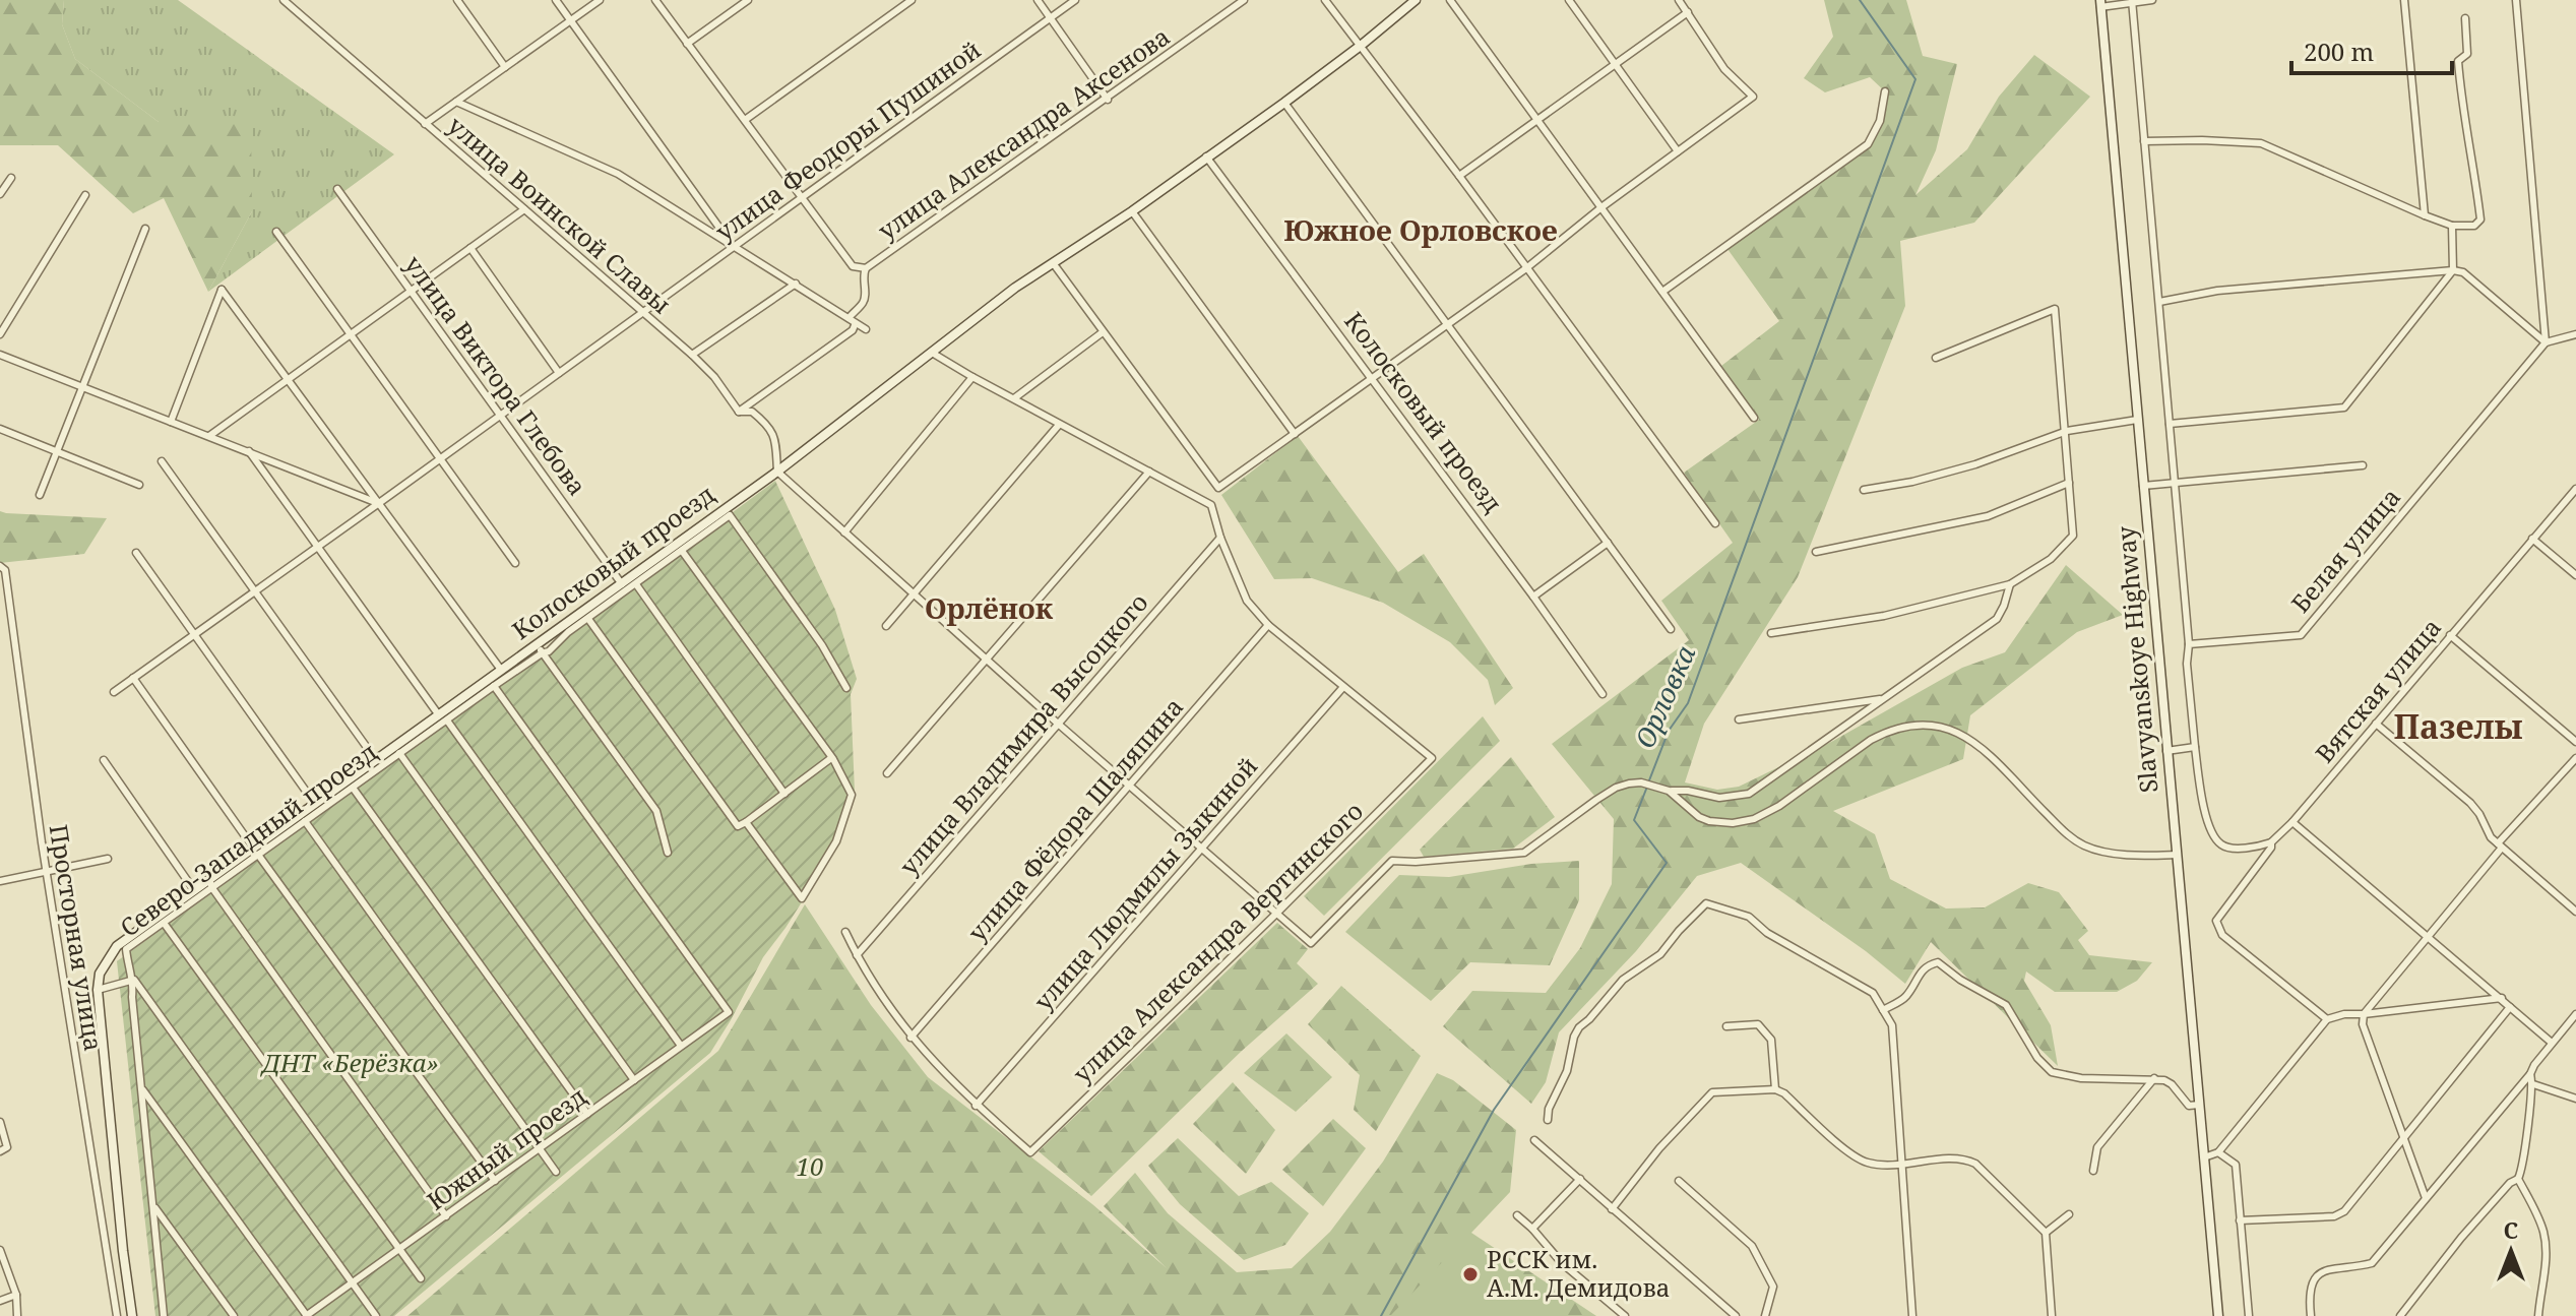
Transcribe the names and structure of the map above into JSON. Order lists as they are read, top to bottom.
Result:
{
  "streets": {
    "street": [
      "улица Александра Аксенова",
      "улица Феодоры Пушиной",
      "улица Воинской Славы",
      "улица Виктора Глебова",
      "Колосковый проезд",
      "Белая улица",
      "Slavyanskoye Highway",
      "Вятская улица",
      "улица Владимира Высоцкого",
      "улица Фёдора Шаляпина",
      "Северо-Западный проезд",
      "улица Людмилы Зыкиной",
      "Просторная улица",
      "улица Александра Вертинского",
      "Южный проезд"
    ]
  },
  "crossings": [
    ["улица Феодоры Пушиной", "улица Воинской Славы"],
    ["улица Феодоры Пушиной", "улица Виктора Глебова"],
    ["улица Воинской Славы", "Колосковый проезд"],
    ["улица Виктора Глебова", "Колосковый проезд"],
    ["Колосковый проезд", "Северо-Западный проезд"],
    ["Северо-Западный проезд", "Южный проезд"],
    ["улица Людмилы Зыкиной", "улица Александра Вертинского"]
  ],
  "districts": ["Южное Орловское", "Орлёнок", "Пазелы"],
  "water": ["Орловка"],
  "parks": ["ДНТ «Берёзка»", "10"],
  "places": ["РССК им. А.М. Демидова"],
  "scale_bar": "200 m",
  "north": "top"
}
